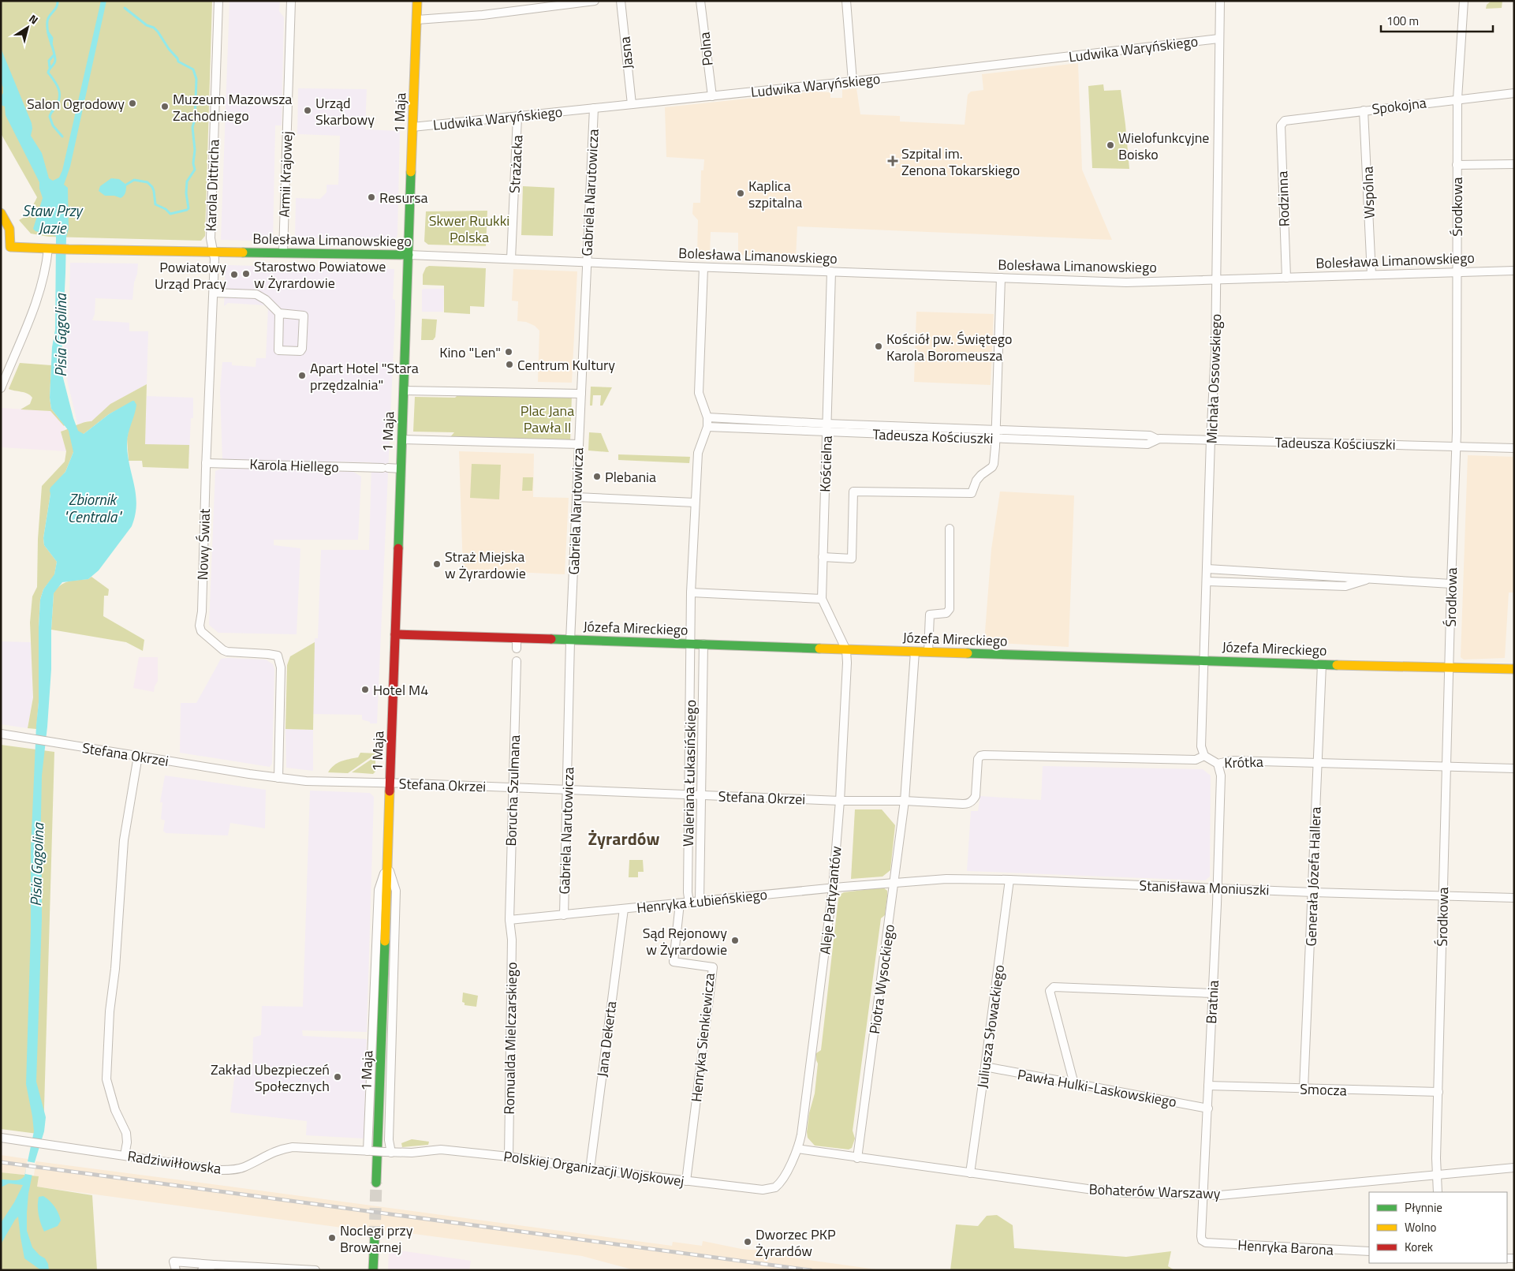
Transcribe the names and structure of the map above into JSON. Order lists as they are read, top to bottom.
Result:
{
  "streets": {
    "street": [
      "Polna",
      "Ludwika Waryńskiego",
      "Jasna",
      "Spokojna",
      "1 Maja",
      "Strażacka",
      "Armii Krajowej",
      "Karola Dittricha",
      "Gabriela Narutowicza",
      "Wspólna",
      "Rodzinna",
      "Środkowa",
      "Bolesława Limanowskiego",
      "Michała Ossowskiego",
      "Tadeusza Kościuszki",
      "Kościelna",
      "Karola Hiellego",
      "Nowy Świat",
      "Józefa Mireckiego",
      "Stefana Okrzei",
      "Krótka",
      "Waleriana Łukasińskiego",
      "Borucha Szulmana",
      "Generała Józefa Hallera",
      "Stanisława Moniuszki",
      "Aleje Partyzantów",
      "Henryka Łubieńskiego",
      "Piotra Wysockiego",
      "Bratnia",
      "Juliusza Słowackiego",
      "Henryka Sienkiewicza",
      "Romualda Mielczarskiego",
      "Jana Dekerta",
      "Pawła Hulki-Laskowskiego",
      "Smocza",
      "Radziwiłłowska",
      "Polskiej Organizacji Wojskowej",
      "Bohaterów Warszawy",
      "Henryka Barona"
    ]
  },
  "crossings": [
    ["Polna", "Ludwika Waryńskiego"],
    ["Ludwika Waryńskiego", "Jasna"],
    ["Ludwika Waryńskiego", "1 Maja"],
    ["Ludwika Waryńskiego", "Strażacka"],
    ["Ludwika Waryńskiego", "Gabriela Narutowicza"],
    ["Ludwika Waryńskiego", "Michała Ossowskiego"],
    ["Spokojna", "Wspólna"],
    ["Spokojna", "Rodzinna"],
    ["Spokojna", "Środkowa"],
    ["1 Maja", "Bolesława Limanowskiego"],
    ["1 Maja", "Karola Hiellego"],
    ["1 Maja", "Józefa Mireckiego"],
    ["1 Maja", "Stefana Okrzei"],
    ["1 Maja", "Radziwiłłowska"],
    ["1 Maja", "Polskiej Organizacji Wojskowej"],
    ["Strażacka", "Bolesława Limanowskiego"],
    ["Armii Krajowej", "Bolesława Limanowskiego"],
    ["Karola Dittricha", "Bolesława Limanowskiego"],
    ["Karola Dittricha", "Nowy Świat"],
    ["Gabriela Narutowicza", "Bolesława Limanowskiego"],
    ["Gabriela Narutowicza", "Józefa Mireckiego"],
    ["Gabriela Narutowicza", "Stefana Okrzei"],
    ["Gabriela Narutowicza", "Henryka Łubieńskiego"],
    ["Wspólna", "Bolesława Limanowskiego"],
    ["Rodzinna", "Bolesława Limanowskiego"],
    ["Środkowa", "Bolesława Limanowskiego"],
    ["Środkowa", "Tadeusza Kościuszki"],
    ["Środkowa", "Józefa Mireckiego"],
    ["Środkowa", "Krótka"],
    ["Środkowa", "Stanisława Moniuszki"],
    ["Środkowa", "Smocza"],
    ["Środkowa", "Bohaterów Warszawy"],
    ["Bolesława Limanowskiego", "Michała Ossowskiego"],
    ["Bolesława Limanowskiego", "Kościelna"],
    ["Bolesława Limanowskiego", "Nowy Świat"],
    ["Michała Ossowskiego", "Tadeusza Kościuszki"],
    ["Michała Ossowskiego", "Józefa Mireckiego"],
    ["Michała Ossowskiego", "Krótka"],
    ["Tadeusza Kościuszki", "Kościelna"],
    ["Tadeusza Kościuszki", "Waleriana Łukasińskiego"],
    ["Kościelna", "Józefa Mireckiego"],
    ["Kościelna", "Aleje Partyzantów"],
    ["Karola Hiellego", "Nowy Świat"],
    ["Nowy Świat", "Stefana Okrzei"],
    ["Józefa Mireckiego", "Waleriana Łukasińskiego"],
    ["Józefa Mireckiego", "Generała Józefa Hallera"],
    ["Józefa Mireckiego", "Aleje Partyzantów"],
    ["Józefa Mireckiego", "Piotra Wysockiego"],
    ["Stefana Okrzei", "Waleriana Łukasińskiego"],
    ["Stefana Okrzei", "Borucha Szulmana"],
    ["Stefana Okrzei", "Aleje Partyzantów"],
    ["Krótka", "Generała Józefa Hallera"],
    ["Krótka", "Piotra Wysockiego"],
    ["Krótka", "Bratnia"],
    ["Waleriana Łukasińskiego", "Henryka Łubieńskiego"],
    ["Borucha Szulmana", "Henryka Łubieńskiego"],
    ["Borucha Szulmana", "Romualda Mielczarskiego"],
    ["Generała Józefa Hallera", "Stanisława Moniuszki"],
    ["Generała Józefa Hallera", "Smocza"],
    ["Stanisława Moniuszki", "Henryka Łubieńskiego"],
    ["Stanisława Moniuszki", "Piotra Wysockiego"],
    ["Stanisława Moniuszki", "Bratnia"],
    ["Stanisława Moniuszki", "Juliusza Słowackiego"],
    ["Aleje Partyzantów", "Henryka Łubieńskiego"],
    ["Aleje Partyzantów", "Polskiej Organizacji Wojskowej"],
    ["Aleje Partyzantów", "Bohaterów Warszawy"],
    ["Henryka Łubieńskiego", "Piotra Wysockiego"],
    ["Henryka Łubieńskiego", "Henryka Sienkiewicza"],
    ["Henryka Łubieńskiego", "Romualda Mielczarskiego"],
    ["Henryka Łubieńskiego", "Jana Dekerta"],
    ["Piotra Wysockiego", "Bohaterów Warszawy"],
    ["Bratnia", "Pawła Hulki-Laskowskiego"],
    ["Bratnia", "Smocza"],
    ["Bratnia", "Bohaterów Warszawy"],
    ["Bratnia", "Henryka Barona"],
    ["Juliusza Słowackiego", "Pawła Hulki-Laskowskiego"],
    ["Juliusza Słowackiego", "Bohaterów Warszawy"],
    ["Henryka Sienkiewicza", "Polskiej Organizacji Wojskowej"],
    ["Romualda Mielczarskiego", "Polskiej Organizacji Wojskowej"],
    ["Jana Dekerta", "Polskiej Organizacji Wojskowej"],
    ["Radziwiłłowska", "Polskiej Organizacji Wojskowej"],
    ["Polskiej Organizacji Wojskowej", "Bohaterów Warszawy"]
  ],
  "districts": ["Żyrardów"],
  "water": ["Staw Przy Jazie", "Pisia Gągolina", "Zbiornik \"Centrala\""],
  "parks": ["Skwer Ruukki Polska", "Plac Jana Pawła II"],
  "places": {
    "other": [
      "Salon Ogrodowy",
      "Muzeum Mazowsza Zachodniego",
      "Urząd Skarbowy",
      "Wielofunkcyjne Boisko",
      "Kaplica szpitalna",
      "Resursa",
      "Starostwo Powiatowe w Żyrardowie",
      "Powiatowy Urząd Pracy",
      "Kościół pw. Świętego Karola Boromeusza",
      "Kino \"Len\"",
      "Centrum Kultury",
      "Apart Hotel \"Stara przędzalnia\"",
      "Plebania",
      "Straż Miejska w Żyrardowie",
      "Hotel M4",
      "Sąd Rejonowy w Żyrardowie",
      "Zakład Ubezpieczeń Społecznych",
      "Noclegi przy Browarnej",
      "Dworzec PKP Żyrardów"
    ],
    "health": ["Szpital im. Zenona Tokarskiego"]
  },
  "legend": ["Płynnie", "Wolno", "Korek"],
  "scale_bar": "100 m",
  "north": "top right"
}
